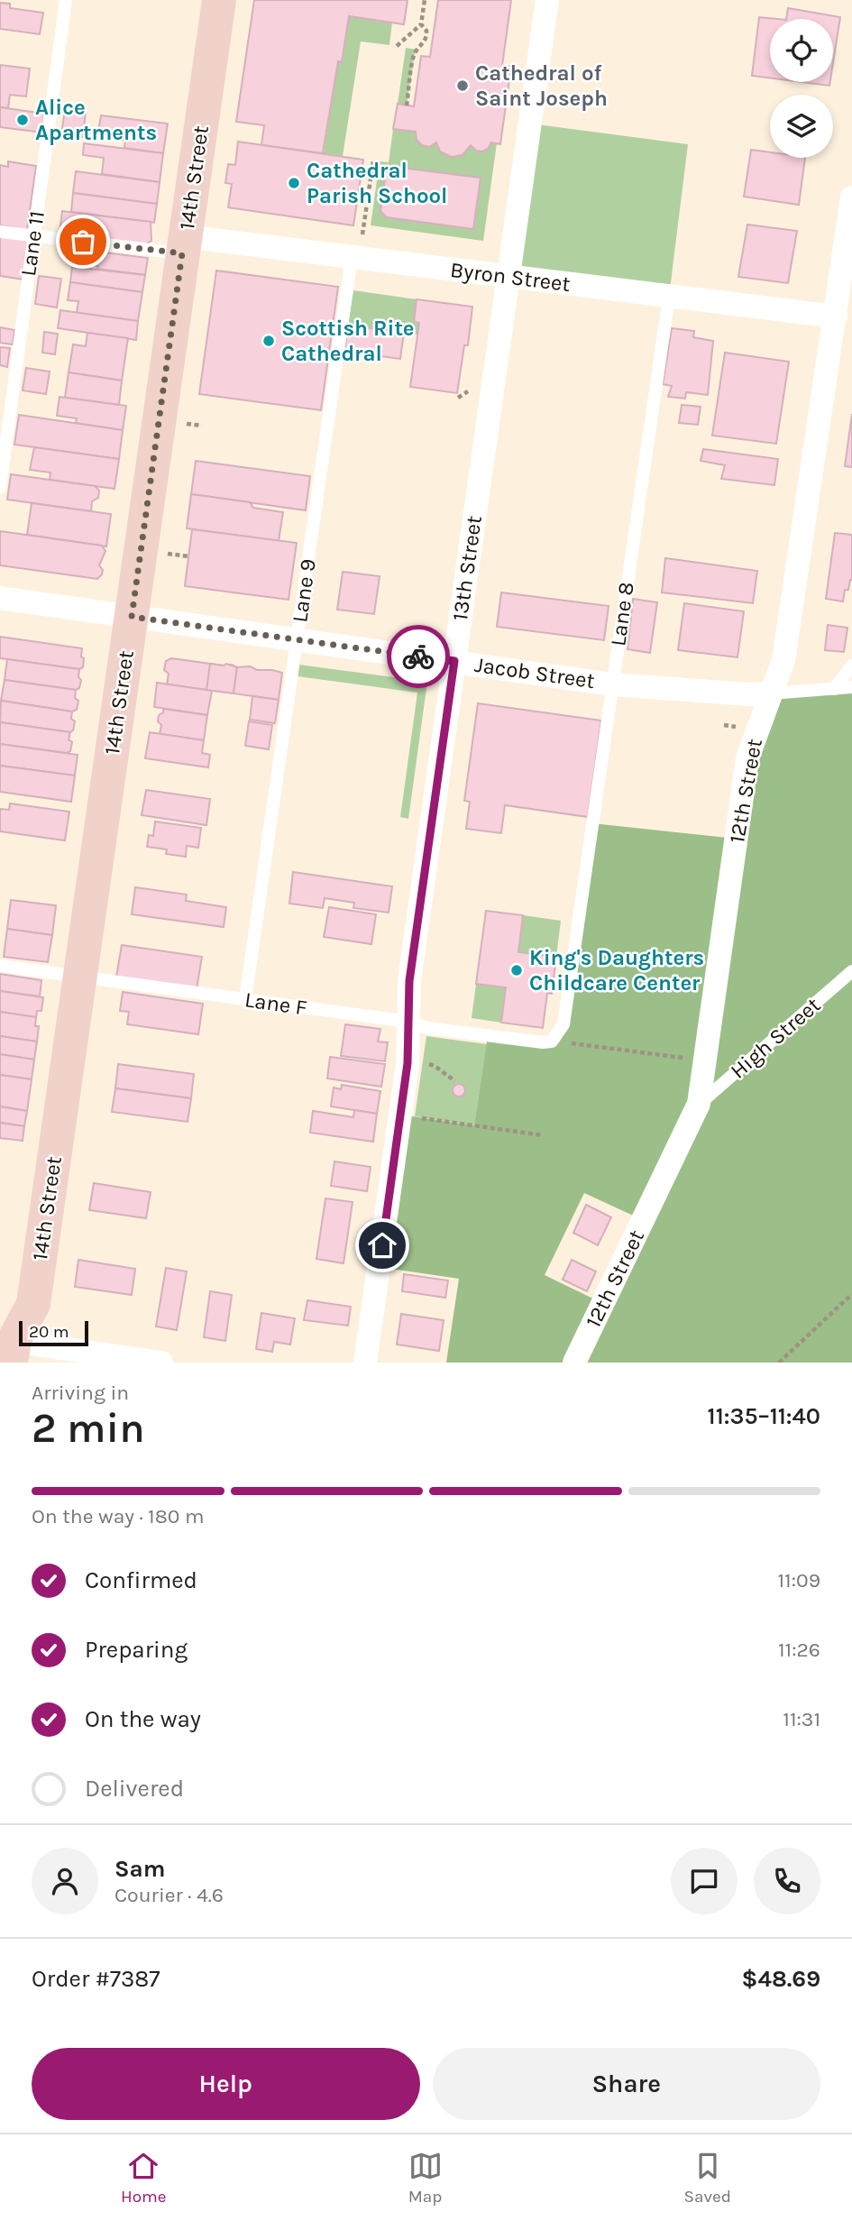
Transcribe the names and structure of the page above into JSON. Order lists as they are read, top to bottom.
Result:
{
  "streets": {
    "street": [
      "14th Street",
      "Byron Street",
      "13th Street",
      "Jacob Street",
      "12th Street"
    ],
    "lane": [
      "Lane 11",
      "Lane 9",
      "Lane 8",
      "Lane F",
      "High Street"
    ]
  },
  "crossings": [
    ["14th Street", "Byron Street"],
    ["14th Street", "Jacob Street"],
    ["14th Street", "Lane F"],
    ["Byron Street", "13th Street"],
    ["Byron Street", "Lane 9"],
    ["Byron Street", "Lane 8"],
    ["Byron Street", "12th Street"],
    ["13th Street", "Jacob Street"],
    ["13th Street", "Lane F"],
    ["Lane 9", "Jacob Street"],
    ["Lane 9", "Lane F"],
    ["Lane 8", "Jacob Street"],
    ["Lane 8", "Lane F"],
    ["Jacob Street", "12th Street"],
    ["12th Street", "High Street"]
  ],
  "places": [
    "Cathedral of Saint Joseph",
    "Alice Apartments",
    "Cathedral Parish School",
    "Scottish Rite Cathedral",
    "King's Daughters Childcare Center"
  ],
  "scale_bar": "20 m",
  "page": {
    "scale": "20 m",
    "heading": ["2 min", "Arriving in", "11:35–11:40"],
    "panel": [
      "Sam",
      "Courier · 4.6",
      "Order #7387",
      "$48.69"
    ],
    "bar": "On the way · 180 m",
    "list": [
      ["Confirmed", "11:09"],
      ["Preparing", "11:26"],
      ["On the way", "11:31"],
      "Delivered"
    ],
    "buttons": ["Help", "Share"],
    "tabs": ["Home", "Map", "Saved"]
  }
}
